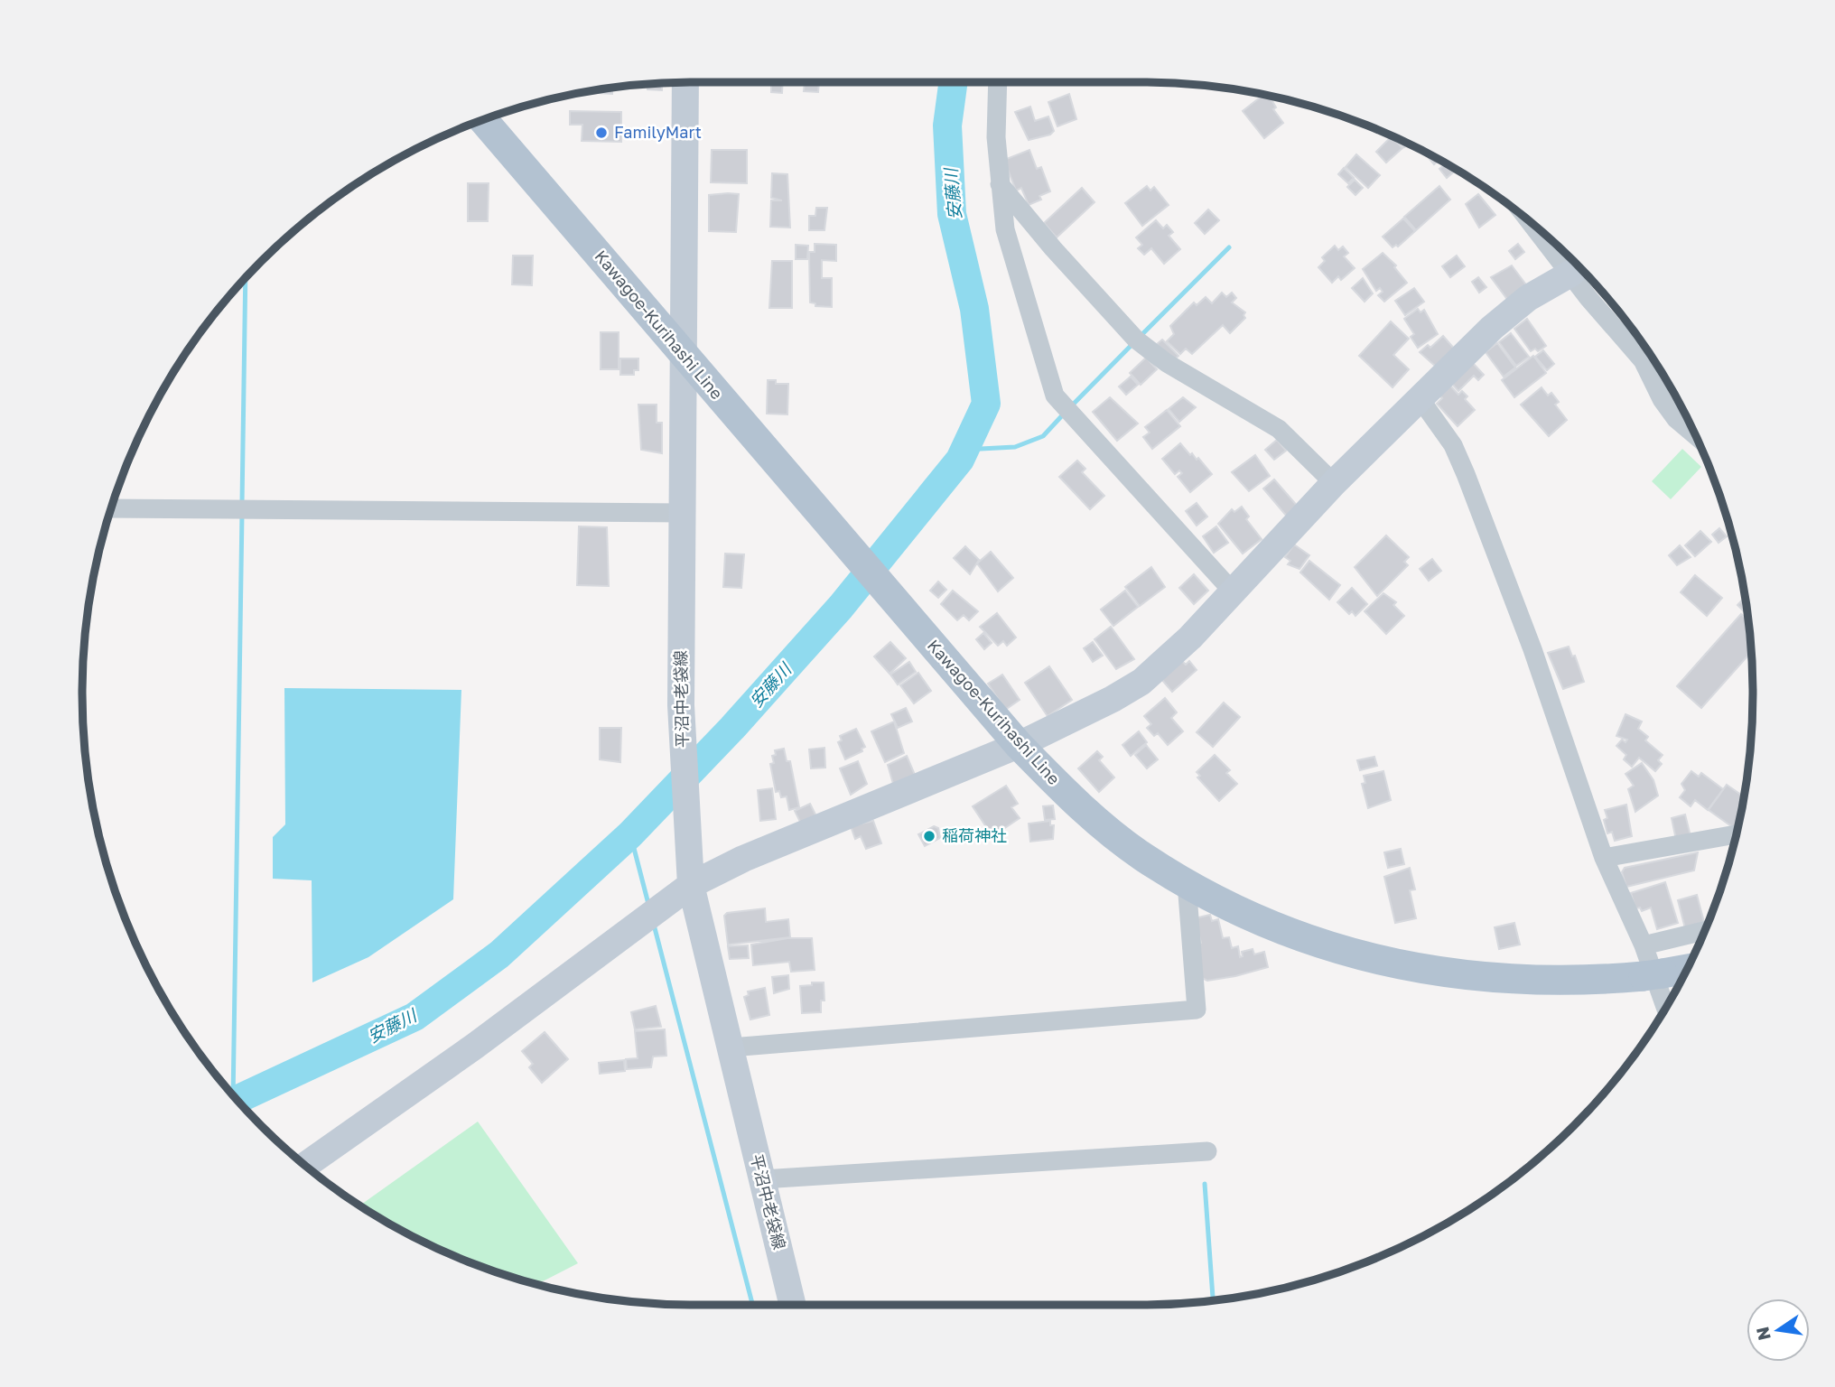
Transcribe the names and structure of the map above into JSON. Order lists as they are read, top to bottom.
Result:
{
  "streets": {
    "main road": ["Kawagoe-Kurihashi Line"],
    "street": ["平沼中老袋線"]
  },
  "crossings": [
    ["Kawagoe-Kurihashi Line", "平沼中老袋線"]
  ],
  "water": ["安藤川"],
  "places": ["FamilyMart", "稲荷神社"],
  "north": "left"
}
